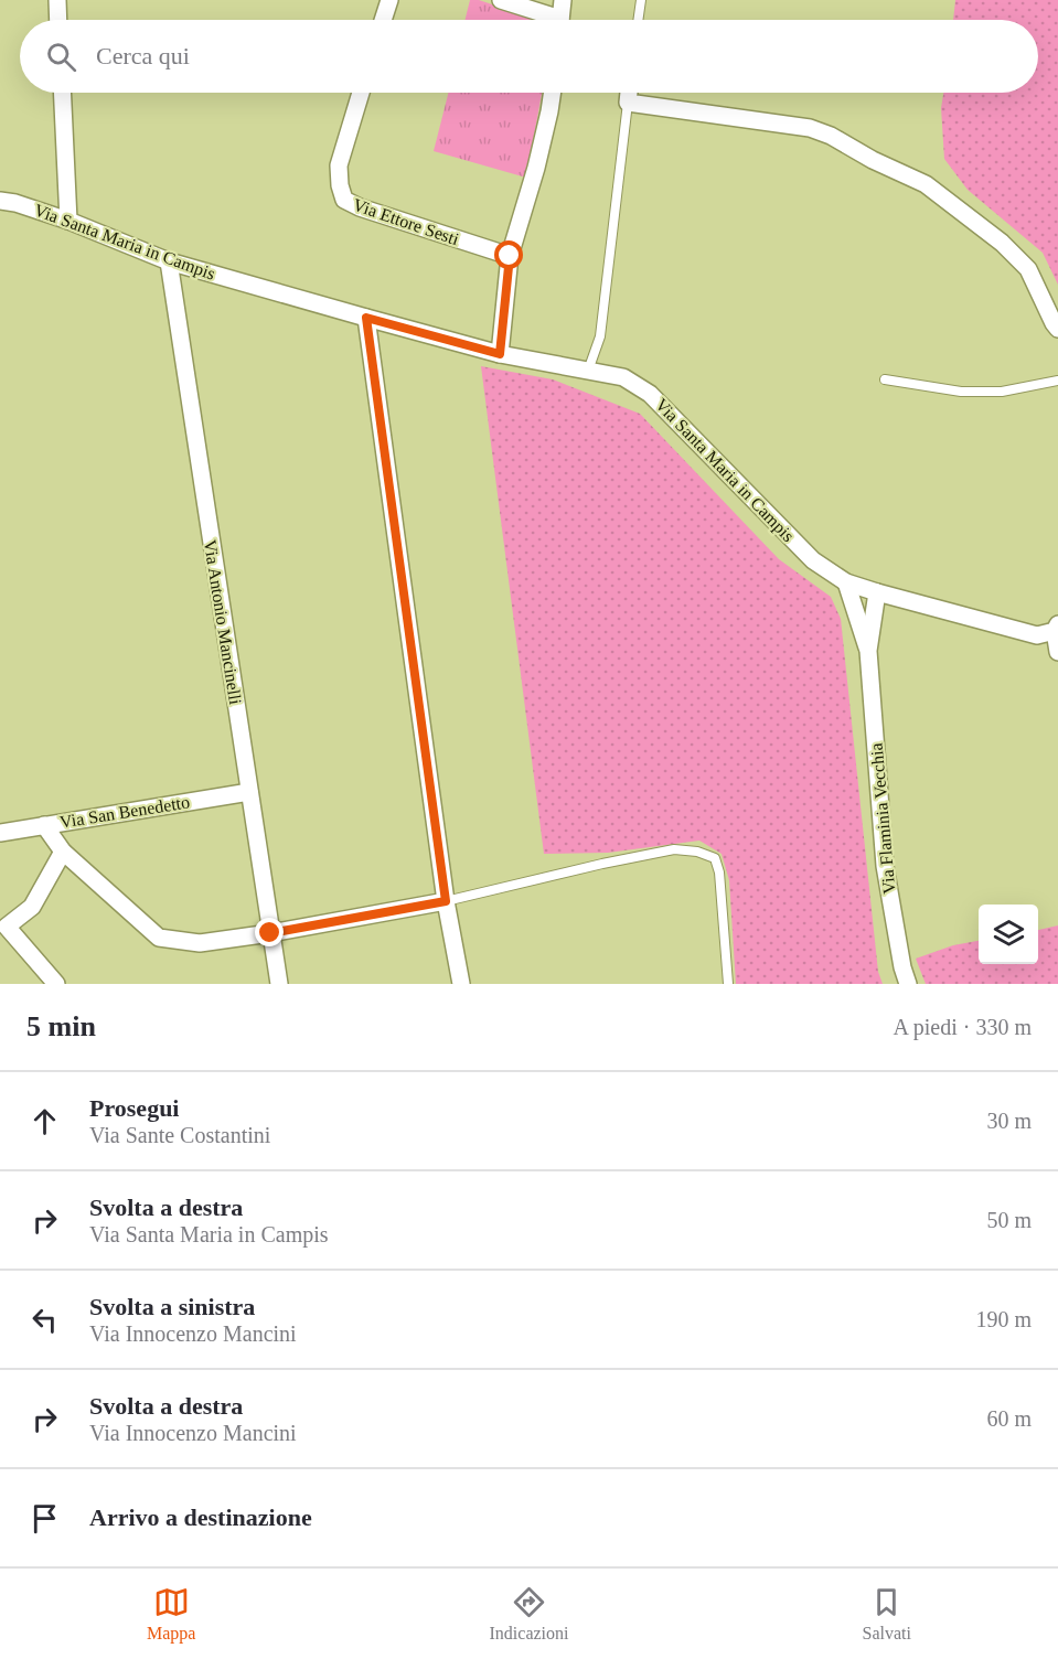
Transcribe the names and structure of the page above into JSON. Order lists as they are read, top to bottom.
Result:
{
  "streets": {
    "street": [
      "Via Ettore Sesti",
      "Via Santa Maria in Campis",
      "Via Antonio Mancinelli",
      "Via San Benedetto",
      "Via Flaminia Vecchia"
    ]
  },
  "crossings": [
    ["Via Santa Maria in Campis", "Via Antonio Mancinelli"],
    ["Via Santa Maria in Campis", "Via Flaminia Vecchia"],
    ["Via Antonio Mancinelli", "Via San Benedetto"]
  ],
  "page": {
    "search": "Cerca qui",
    "heading": ["5 min", "A piedi · 330 m"],
    "list": [
      ["Prosegui", "Via Sante Costantini", "30 m"],
      ["Svolta a destra", "Via Santa Maria in Campis", "50 m"],
      ["Svolta a sinistra", "Via Innocenzo Mancini", "190 m"],
      ["Svolta a destra", "Via Innocenzo Mancini", "60 m"],
      "Arrivo a destinazione"
    ],
    "nav": ["Mappa", "Indicazioni", "Salvati"]
  }
}
